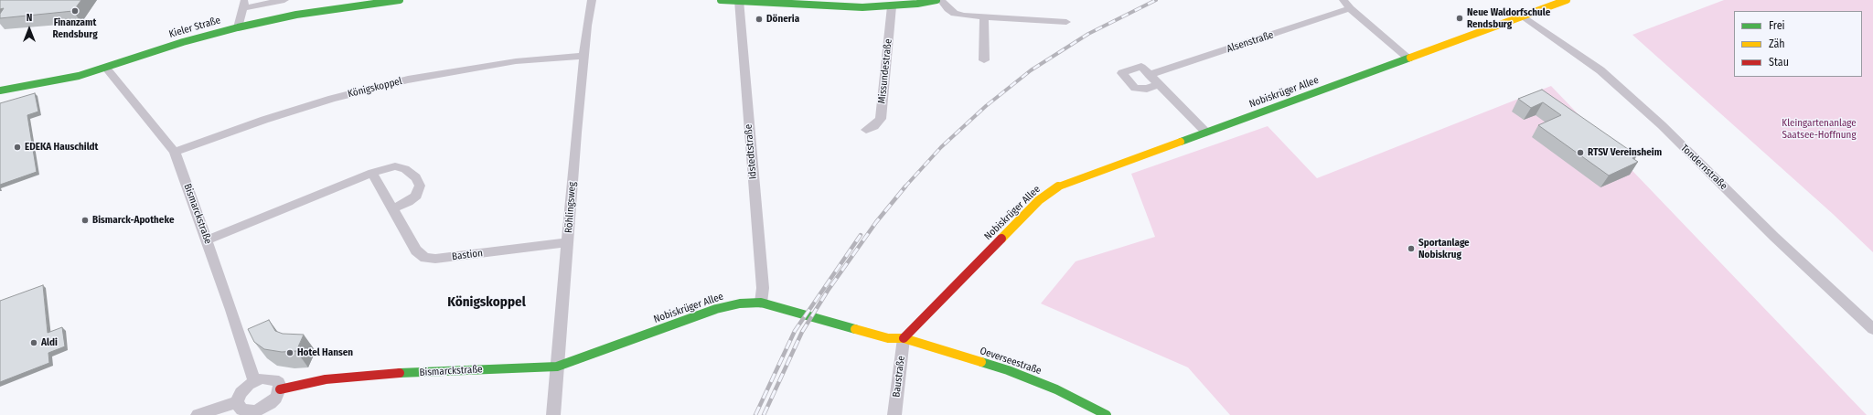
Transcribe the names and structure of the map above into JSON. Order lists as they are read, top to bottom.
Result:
{
  "streets": {
    "street": [
      "Kieler Straße",
      "Alsenstraße",
      "Missundestraße",
      "Königskoppel",
      "Nobiskrüger Allee",
      "Idstedtstraße",
      "Tondernstraße",
      "Röhlingsweg",
      "Bismarckstraße",
      "Bastion",
      "Oeverseestraße",
      "Baustraße"
    ]
  },
  "crossings": [
    ["Kieler Straße", "Bismarckstraße"],
    ["Königskoppel", "Röhlingsweg"],
    ["Königskoppel", "Bismarckstraße"],
    ["Nobiskrüger Allee", "Idstedtstraße"],
    ["Nobiskrüger Allee", "Tondernstraße"],
    ["Nobiskrüger Allee", "Röhlingsweg"],
    ["Nobiskrüger Allee", "Bismarckstraße"],
    ["Nobiskrüger Allee", "Oeverseestraße"],
    ["Nobiskrüger Allee", "Baustraße"],
    ["Röhlingsweg", "Bismarckstraße"],
    ["Röhlingsweg", "Bastion"],
    ["Oeverseestraße", "Baustraße"]
  ],
  "districts": ["Königskoppel"],
  "parks": ["Kleingartenanlage Saatsee-Hoffnung"],
  "places": [
    "Finanzamt Rendsburg",
    "Neue Waldorfschule Rendsburg",
    "Döneria",
    "EDEKA Hauschildt",
    "RTSV Vereinsheim",
    "Bismarck-Apotheke",
    "Sportanlage Nobiskrug",
    "Aldi",
    "Hotel Hansen"
  ],
  "legend": ["Frei", "Zäh", "Stau"],
  "north": "top"
}
